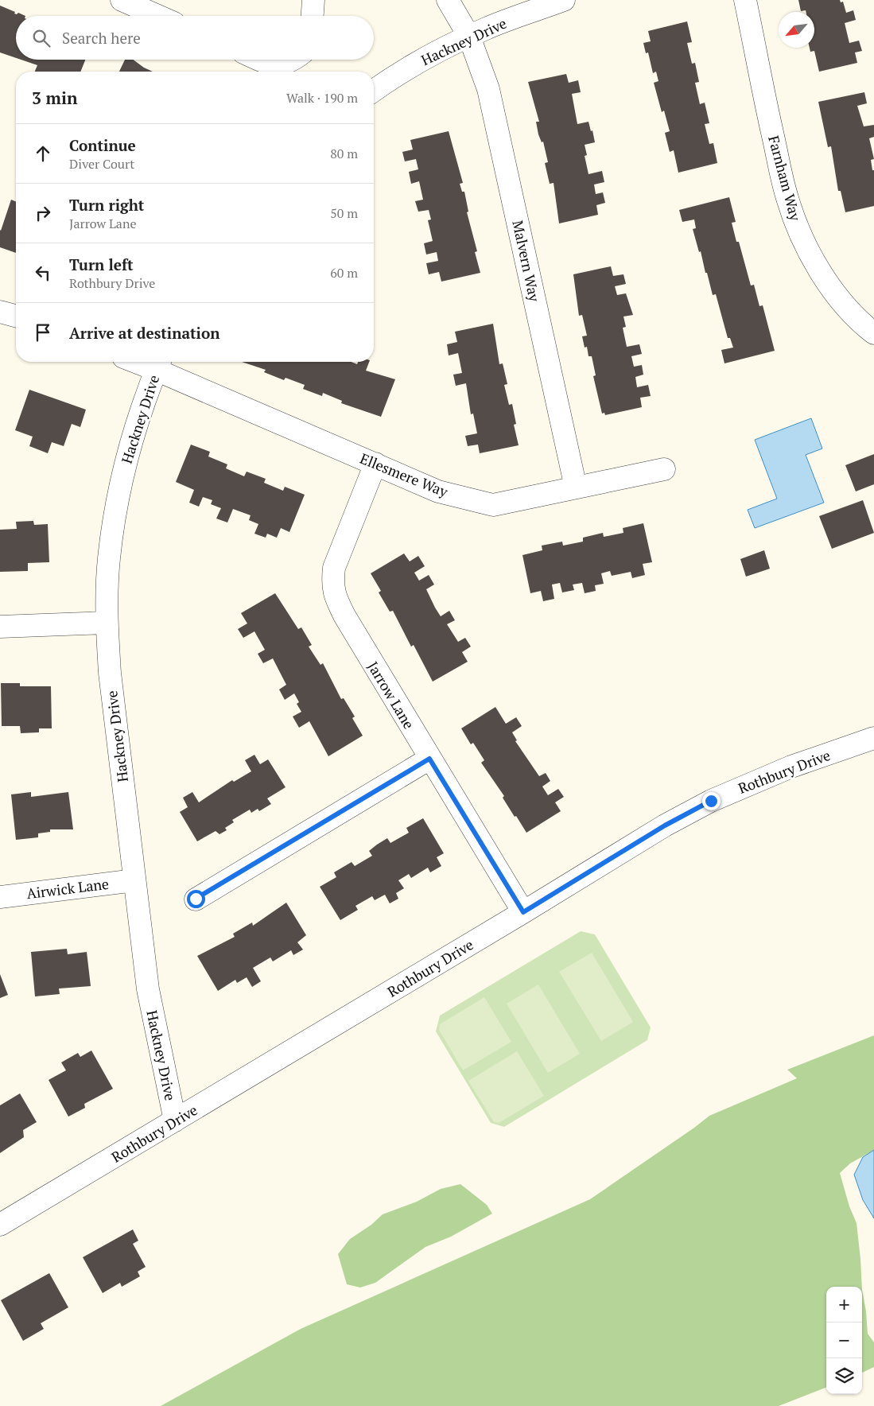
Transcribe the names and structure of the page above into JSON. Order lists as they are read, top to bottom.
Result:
{
  "streets": {
    "street": [
      "Hackney Drive",
      "Farnham Way",
      "Malvern Way",
      "Ellesmere Way",
      "Jarrow Lane",
      "Rothbury Drive",
      "Airwick Lane"
    ]
  },
  "crossings": [
    ["Hackney Drive", "Malvern Way"],
    ["Hackney Drive", "Ellesmere Way"],
    ["Hackney Drive", "Rothbury Drive"],
    ["Hackney Drive", "Airwick Lane"],
    ["Malvern Way", "Ellesmere Way"],
    ["Ellesmere Way", "Jarrow Lane"],
    ["Jarrow Lane", "Rothbury Drive"]
  ],
  "north": "bottom left",
  "page": {
    "search": "Search here",
    "heading": ["3 min", "Walk · 190 m"],
    "list": [
      ["Continue", "Diver Court", "80 m"],
      ["Turn right", "Jarrow Lane", "50 m"],
      ["Turn left", "Rothbury Drive", "60 m"],
      "Arrive at destination"
    ],
    "map_buttons": ["+", "−"]
  }
}
